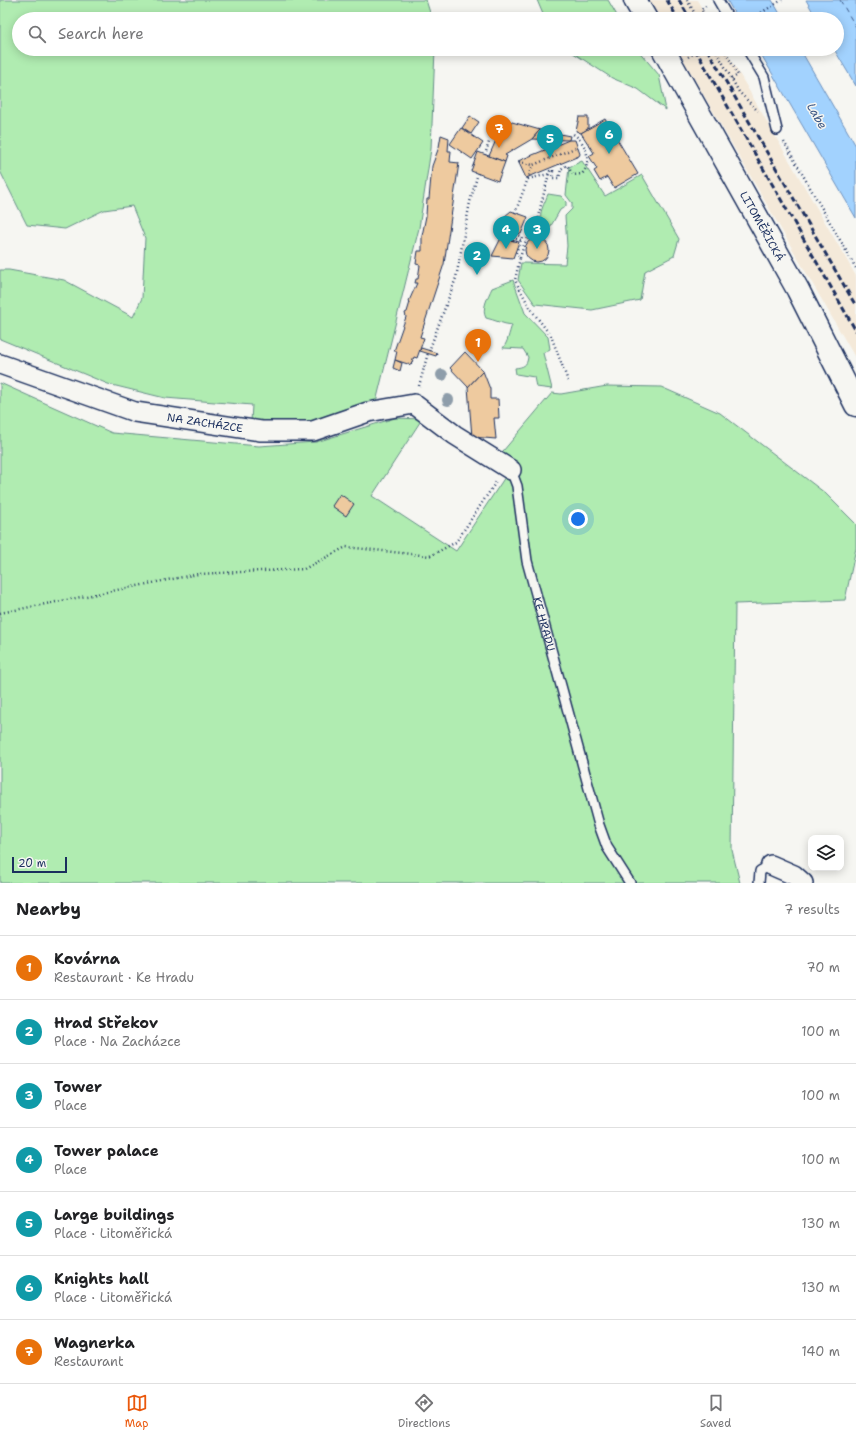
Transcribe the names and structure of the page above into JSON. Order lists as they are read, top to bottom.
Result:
{
  "streets": {
    "main road": ["LITOMĚŘICKÁ"],
    "street": ["NA ZACHÁZCE"],
    "lane": ["KE HRADU"]
  },
  "water": ["Labe"],
  "scale_bar": "20 m",
  "page": {
    "search": "Search here",
    "pins": [
      "7",
      "6",
      "5",
      "3",
      "4",
      "2",
      "1"
    ],
    "scale": "20 m",
    "heading": ["Nearby", "7 results"],
    "list": [
      {
        "mark": "1",
        "name": "Kovárna",
        "note": "Restaurant · Ke Hradu",
        "value": "70 m"
      },
      {
        "mark": "2",
        "name": "Hrad Střekov",
        "note": "Place · Na Zacházce",
        "value": "100 m"
      },
      {
        "mark": "3",
        "name": "Tower",
        "note": "Place",
        "value": "100 m"
      },
      {
        "mark": "4",
        "name": "Tower palace",
        "note": "Place",
        "value": "100 m"
      },
      {
        "mark": "5",
        "name": "Large buildings",
        "note": "Place · Litoměřická",
        "value": "130 m"
      },
      {
        "mark": "6",
        "name": "Knights hall",
        "note": "Place · Litoměřická",
        "value": "130 m"
      },
      {
        "mark": "7",
        "name": "Wagnerka",
        "note": "Restaurant",
        "value": "140 m"
      }
    ],
    "nav": ["Map", "Directions", "Saved"]
  }
}
